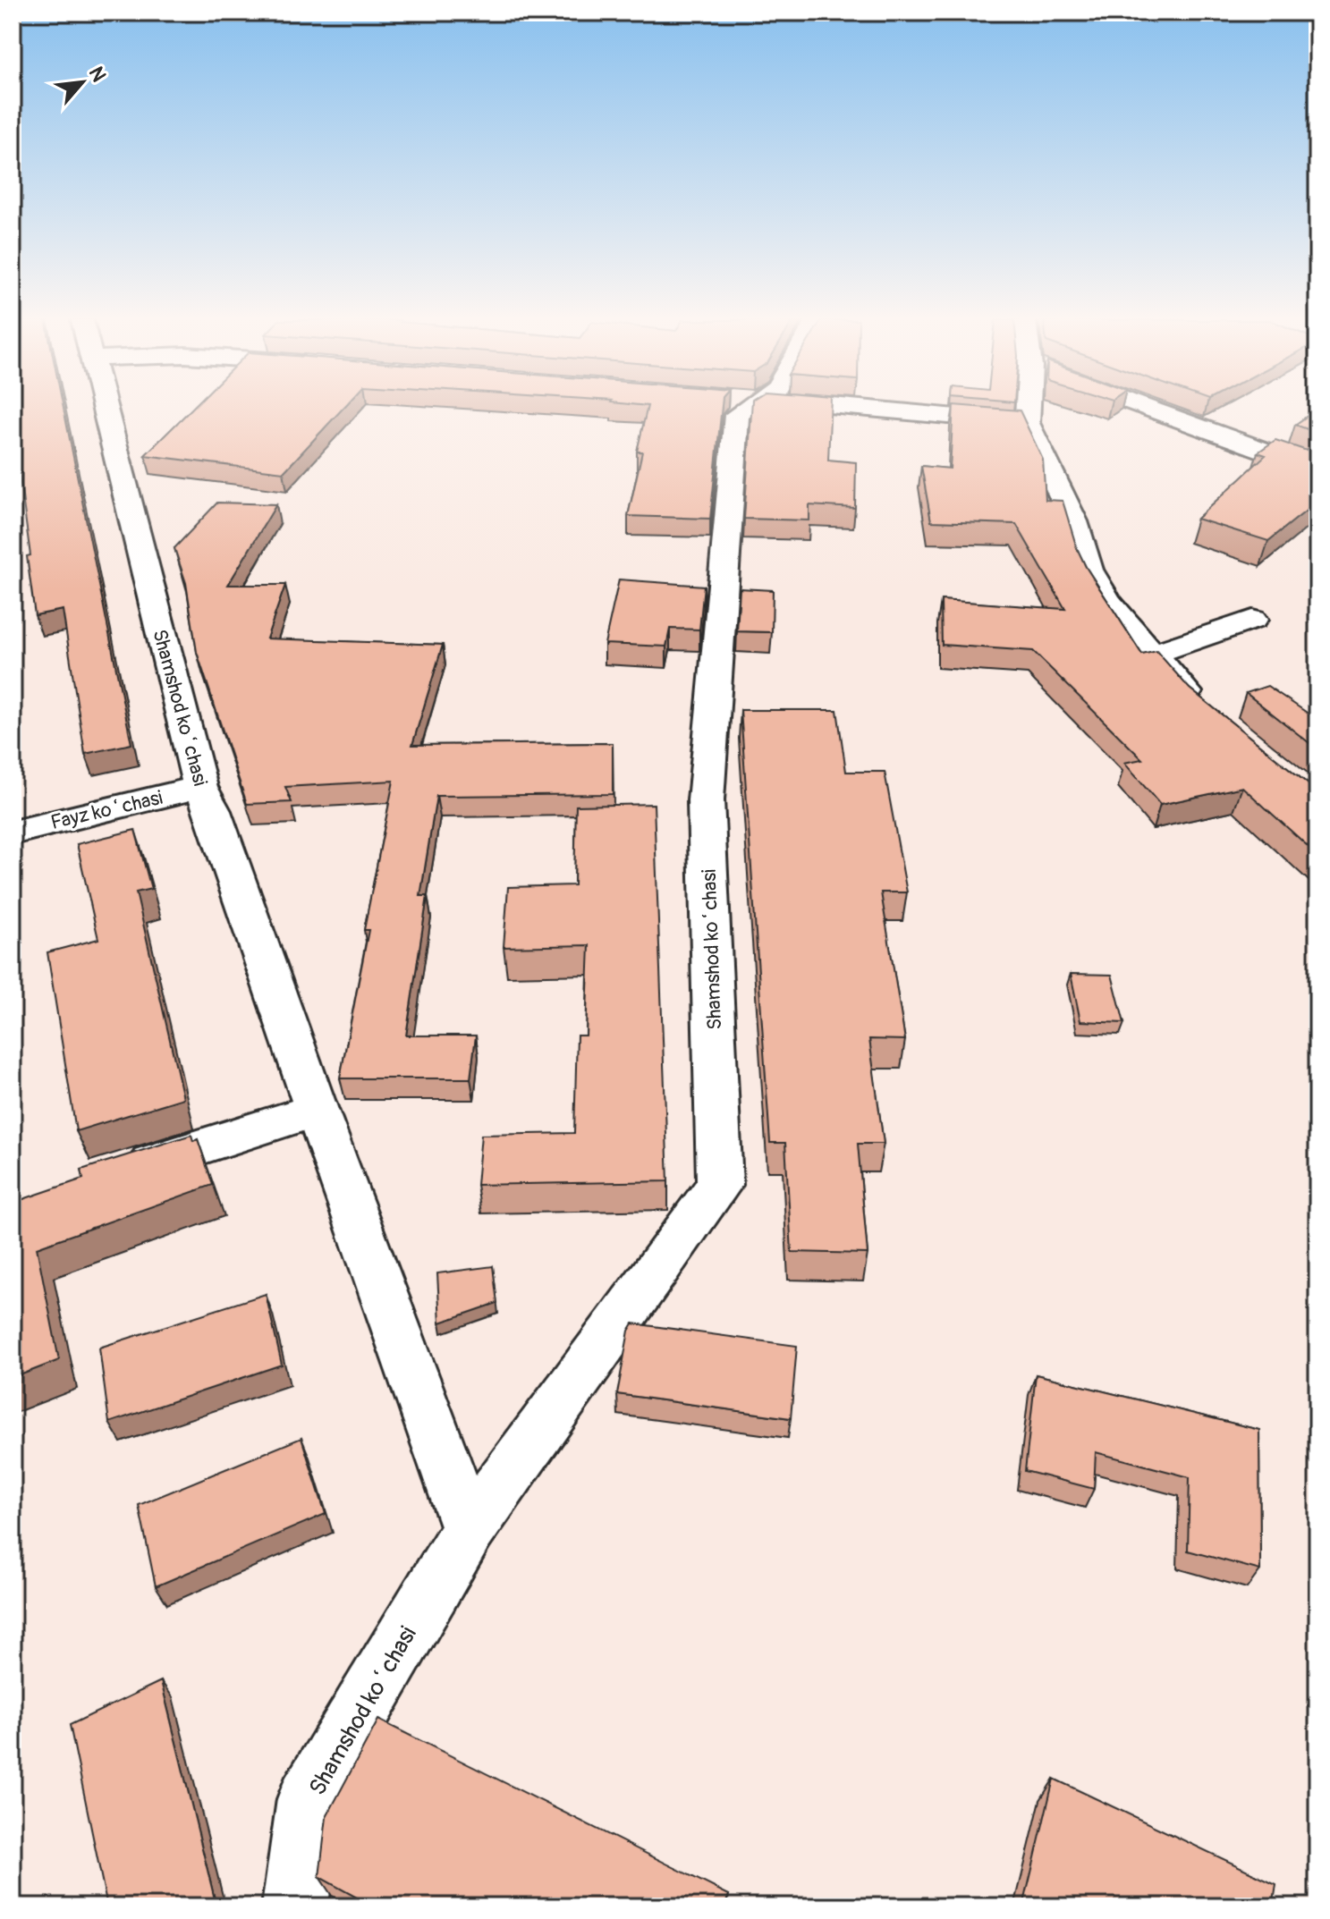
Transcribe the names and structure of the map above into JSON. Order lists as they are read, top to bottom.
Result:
{
  "streets": {
    "street": ["Shamshod koʻchasi", "Fayz koʻchasi"]
  },
  "crossings": [
    ["Shamshod koʻchasi", "Fayz koʻchasi"]
  ],
  "north": "top right"
}
